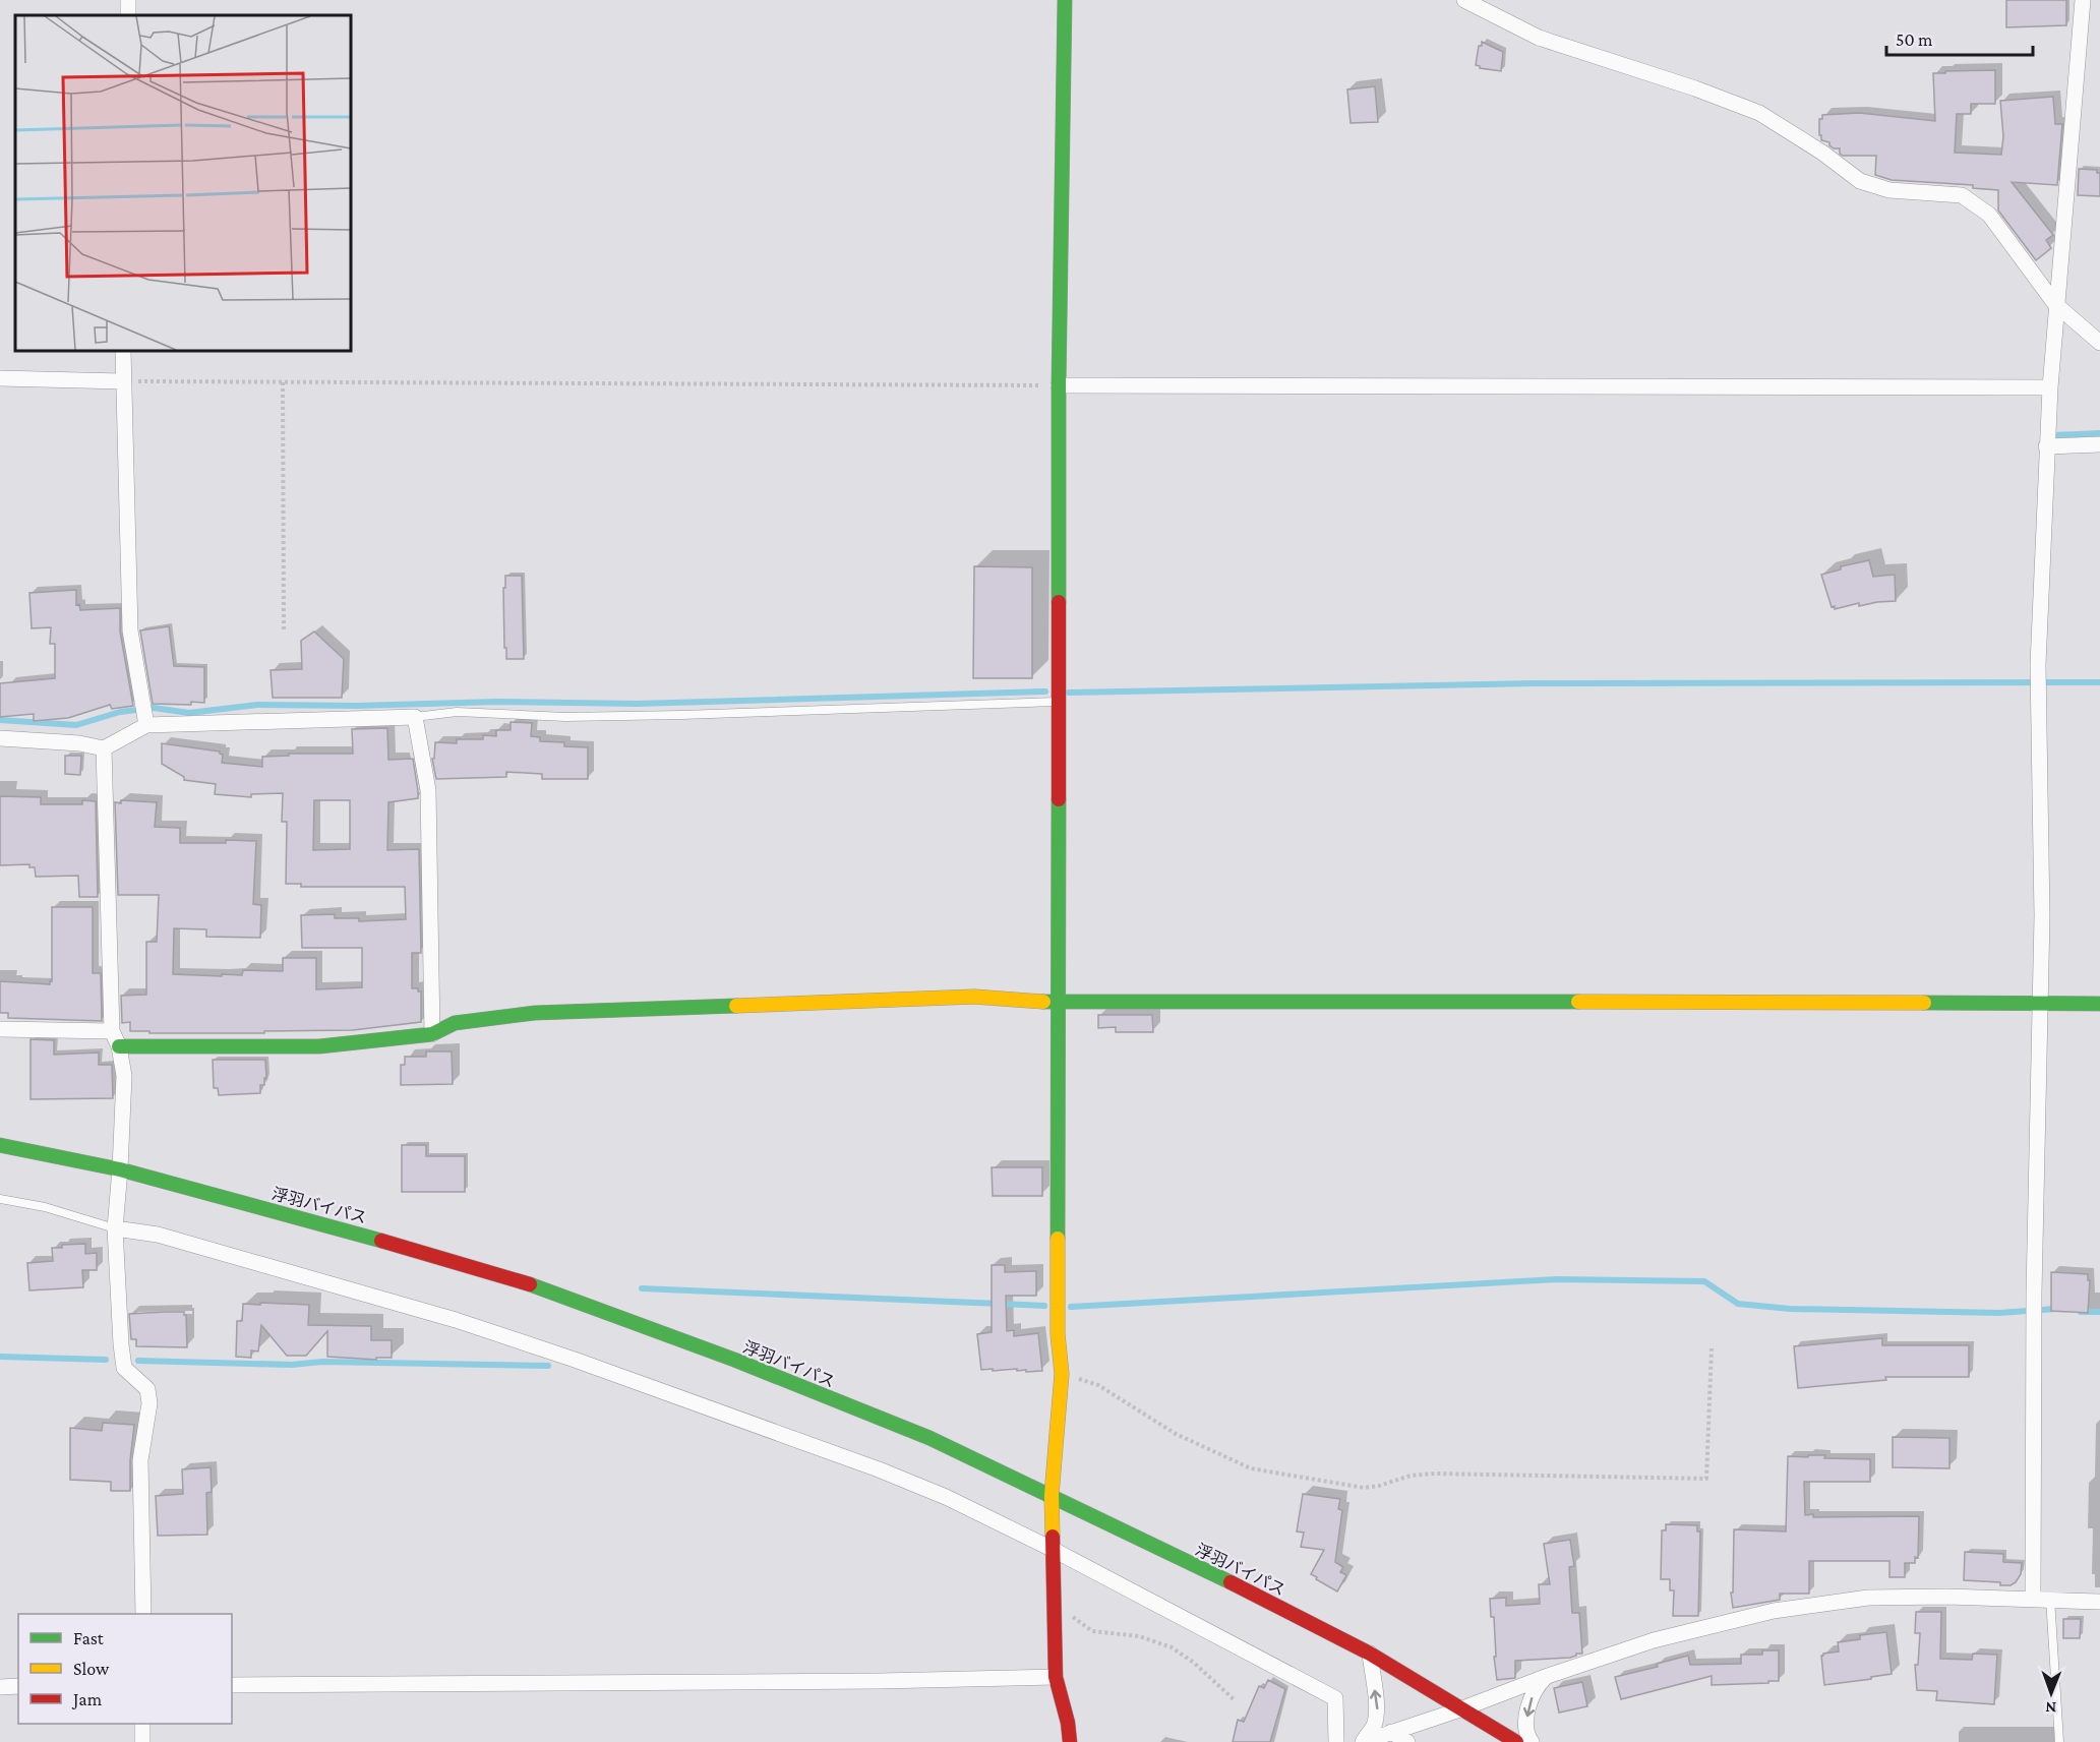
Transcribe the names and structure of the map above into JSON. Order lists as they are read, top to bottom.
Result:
{
  "streets": {
    "main road": ["浮羽バイパス"]
  },
  "legend": ["Fast", "Slow", "Jam"],
  "scale_bar": "50 m",
  "north": "bottom"
}
